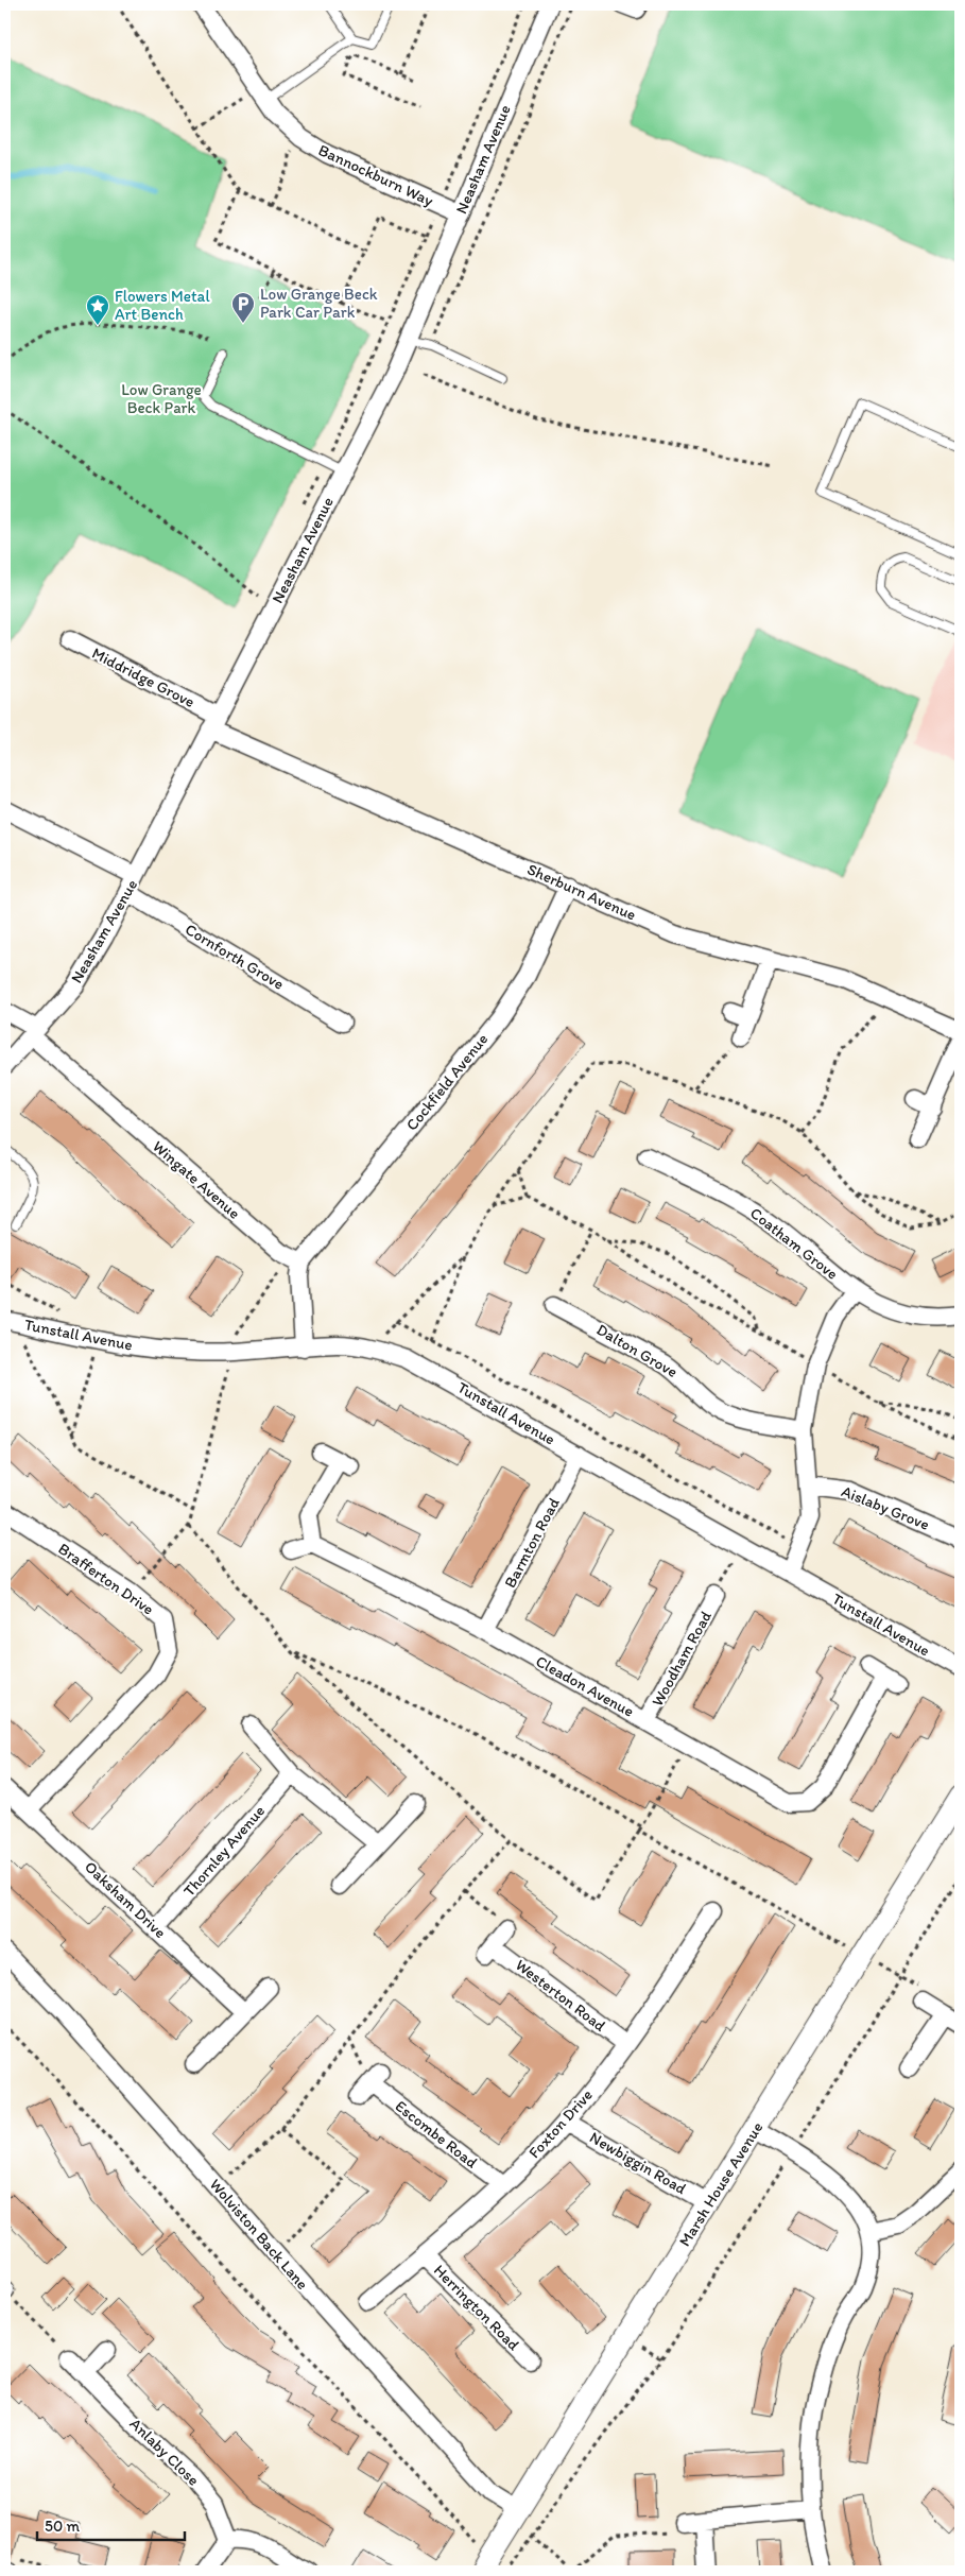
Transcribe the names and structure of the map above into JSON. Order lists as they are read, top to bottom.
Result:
{
  "streets": {
    "street": [
      "Neasham Avenue",
      "Bannockburn Way",
      "Middridge Grove",
      "Sherburn Avenue",
      "Cornforth Grove",
      "Cockfield Avenue",
      "Wingate Avenue",
      "Coatham Grove",
      "Tunstall Avenue",
      "Dalton Grove",
      "Aislaby Grove",
      "Barmton Road",
      "Brafferton Drive",
      "Woodham Road",
      "Cleadon Avenue",
      "Thornley Avenue",
      "Oaksham Drive",
      "Westerton Road",
      "Foxton Drive",
      "Escombe Road",
      "Newbiggin Road",
      "Marsh House Avenue",
      "Wolviston Back Lane",
      "Herrington Road",
      "Anlaby Close"
    ]
  },
  "crossings": [
    ["Neasham Avenue", "Bannockburn Way"],
    ["Neasham Avenue", "Middridge Grove"],
    ["Neasham Avenue", "Sherburn Avenue"],
    ["Neasham Avenue", "Cornforth Grove"],
    ["Neasham Avenue", "Wingate Avenue"],
    ["Middridge Grove", "Sherburn Avenue"],
    ["Sherburn Avenue", "Cockfield Avenue"],
    ["Cockfield Avenue", "Wingate Avenue"],
    ["Tunstall Avenue", "Barmton Road"],
    ["Barmton Road", "Cleadon Avenue"],
    ["Brafferton Drive", "Oaksham Drive"],
    ["Woodham Road", "Cleadon Avenue"],
    ["Thornley Avenue", "Oaksham Drive"],
    ["Westerton Road", "Foxton Drive"],
    ["Foxton Drive", "Escombe Road"],
    ["Foxton Drive", "Newbiggin Road"],
    ["Foxton Drive", "Herrington Road"],
    ["Newbiggin Road", "Marsh House Avenue"],
    ["Marsh House Avenue", "Wolviston Back Lane"]
  ],
  "parks": ["Low Grange Beck Park"],
  "places": {
    "parking": ["Low Grange Beck Park Car Park"],
    "place": ["Flowers Metal Art Bench"]
  },
  "scale_bar": "50 m"
}
